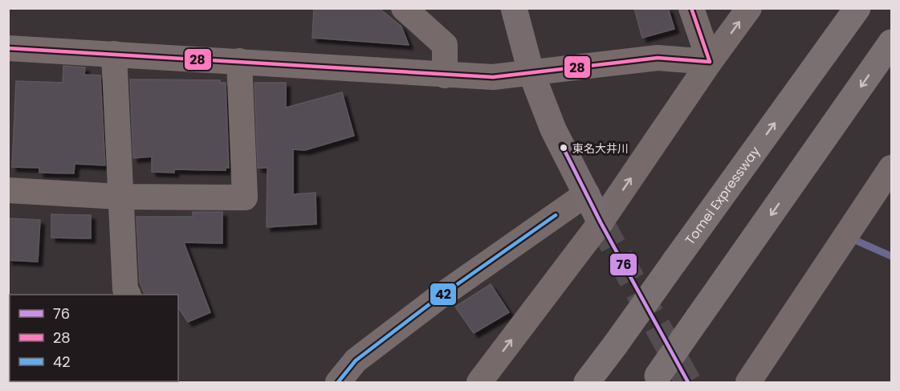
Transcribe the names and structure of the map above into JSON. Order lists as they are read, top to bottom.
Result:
{
  "streets": {
    "highway": ["Tomei Expressway"]
  },
  "places": ["東名大井川"],
  "lines": ["transit line 28", "transit line 76", "transit line 42"],
  "legend": ["76", "28", "42"]
}
